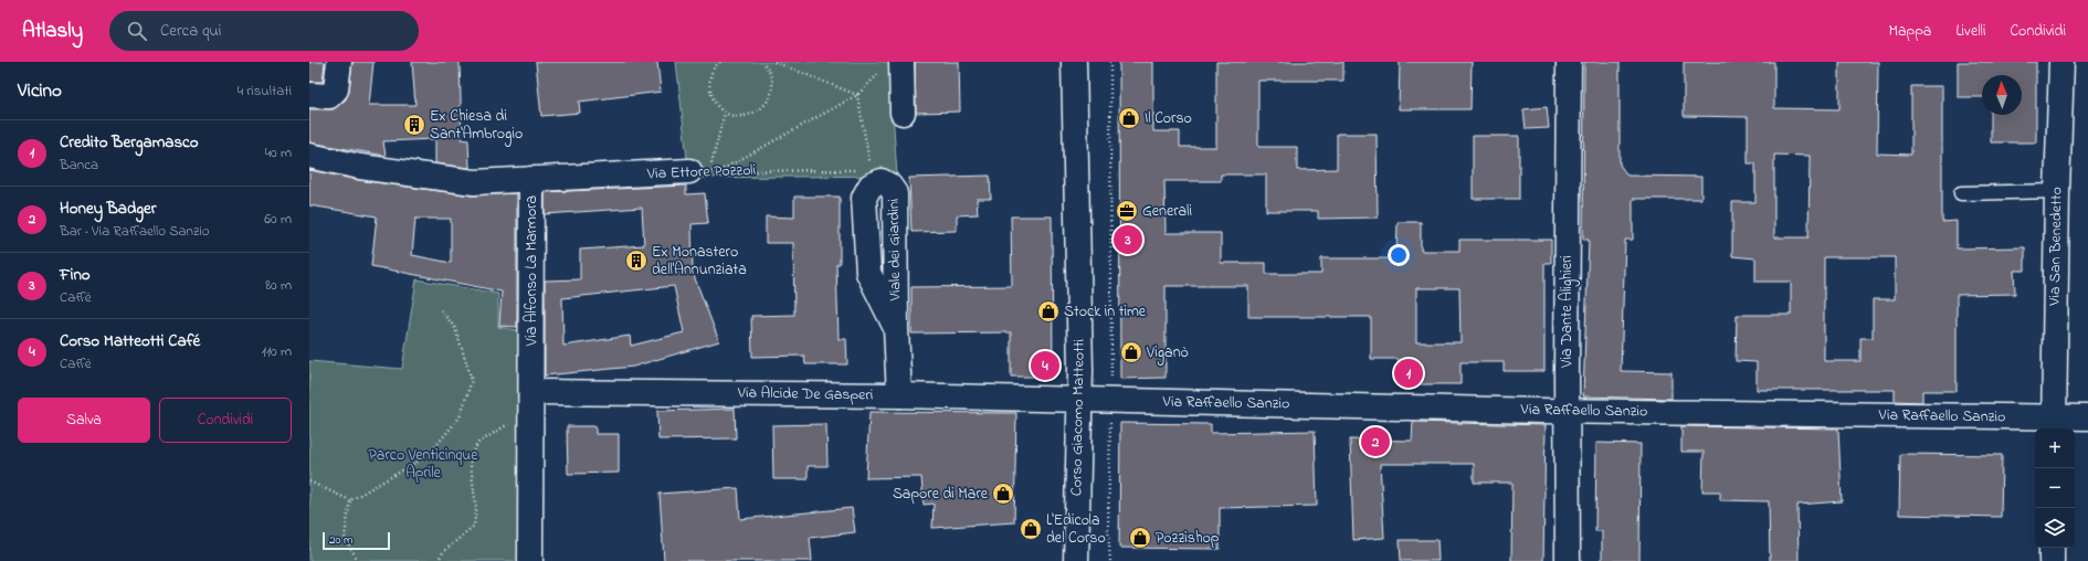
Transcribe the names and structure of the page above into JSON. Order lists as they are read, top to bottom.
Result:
{
  "streets": {
    "street": [
      "Via Ettore Pozzoli",
      "Via San Benedetto",
      "Viale dei Giardini",
      "Via Alfonso La Marmora",
      "Via Dante Alighieri",
      "Via Alcide De Gasperi",
      "Via Raffaello Sanzio",
      "Corso Giacomo Matteotti"
    ]
  },
  "crossings": [
    ["Via Ettore Pozzoli", "Viale dei Giardini"],
    ["Via Ettore Pozzoli", "Via Alfonso La Marmora"],
    ["Via San Benedetto", "Via Raffaello Sanzio"],
    ["Viale dei Giardini", "Via Alcide De Gasperi"],
    ["Via Alfonso La Marmora", "Via Alcide De Gasperi"],
    ["Via Dante Alighieri", "Via Raffaello Sanzio"],
    ["Via Alcide De Gasperi", "Via Raffaello Sanzio"],
    ["Via Alcide De Gasperi", "Corso Giacomo Matteotti"],
    ["Via Raffaello Sanzio", "Corso Giacomo Matteotti"]
  ],
  "parks": ["Parco Venticinque Aprile"],
  "places": {
    "shop": [
      "Il Corso",
      "Stock in time",
      "Viganò",
      "Sapore di Mare",
      "L'Edicola del Corso",
      "Pozzishop"
    ],
    "building": ["Ex Chiesa di Sant'Ambrogio", "Ex Monastero dell'Annunziata"],
    "office": ["Generali"]
  },
  "scale_bar": "20 m",
  "north": "top",
  "page": {
    "header": "Atlasly",
    "search": "Cerca qui",
    "nav": ["Mappa", "Livelli", "Condividi"],
    "heading": ["Vicino", "4 risultati"],
    "list": [
      {
        "mark": "1",
        "name": "Credito Bergamasco",
        "note": "Banca",
        "value": "40 m"
      },
      {
        "mark": "2",
        "name": "Honey Badger",
        "note": "Bar · Via Raffaello Sanzio",
        "value": "60 m"
      },
      {
        "mark": "3",
        "name": "Fino",
        "note": "Caffè",
        "value": "80 m"
      },
      {
        "mark": "4",
        "name": "Corso Matteotti Café",
        "note": "Caffè",
        "value": "110 m"
      }
    ],
    "pins": [
      "3",
      "4",
      "1",
      "2"
    ],
    "buttons": ["Salva", "Condividi"],
    "map_buttons": ["+", "−"],
    "scale": "20 m"
  }
}
